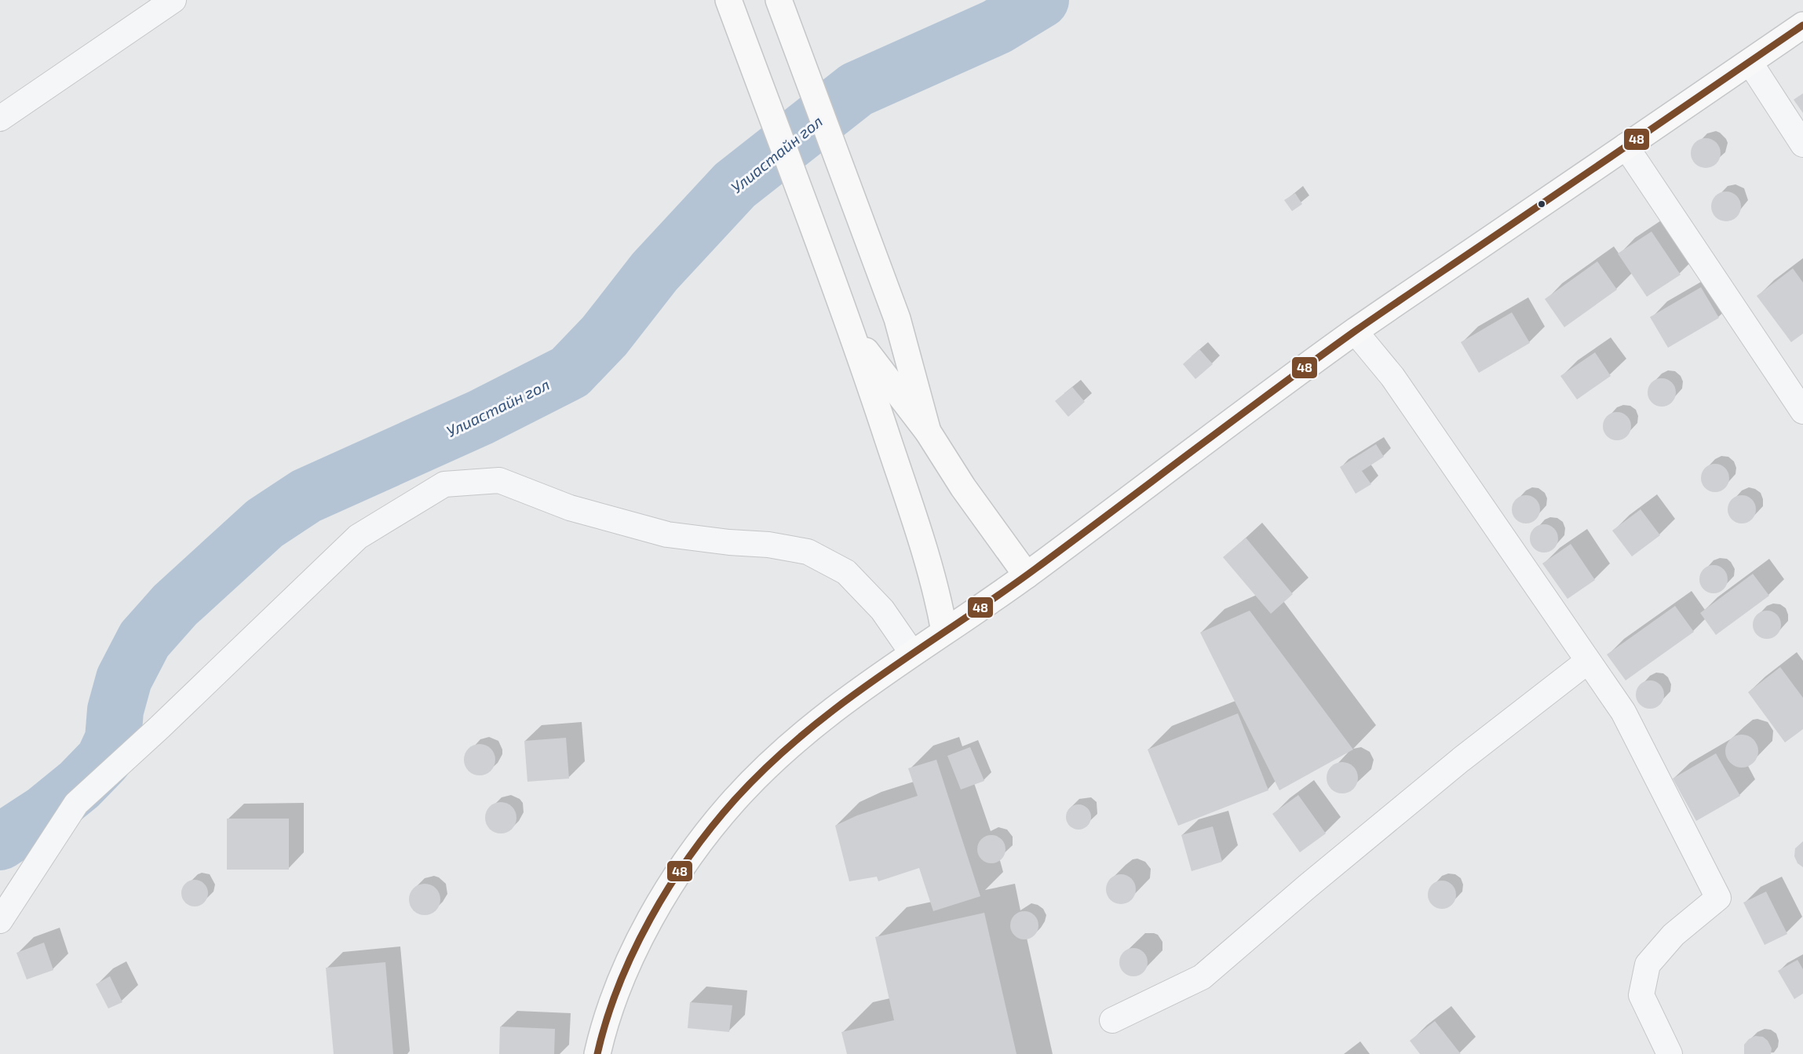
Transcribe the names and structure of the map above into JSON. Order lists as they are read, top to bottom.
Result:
{
  "water": ["Улиастайн гол"],
  "lines": ["transit line 48"]
}
